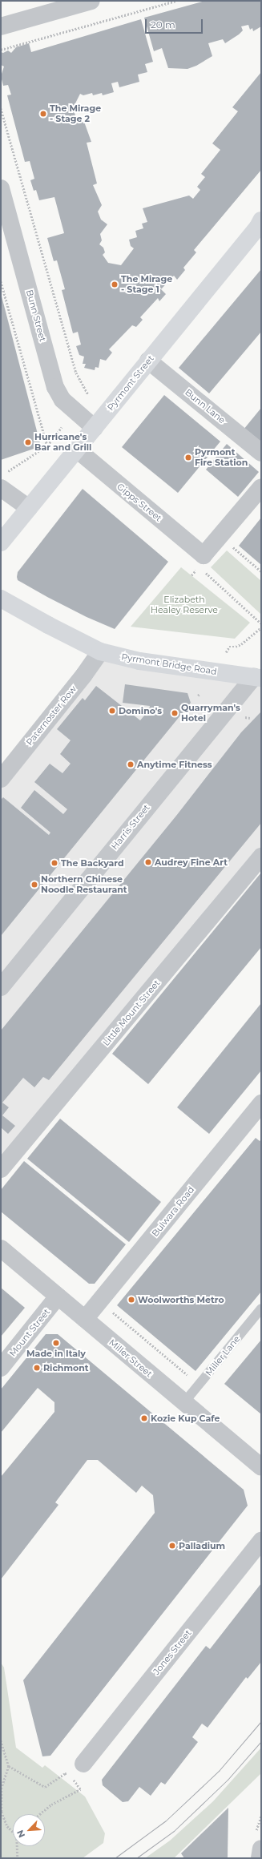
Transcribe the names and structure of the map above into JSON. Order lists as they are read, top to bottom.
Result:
{
  "streets": {
    "main road": ["Pyrmont Street", "Pyrmont Bridge Road"],
    "street": [
      "Bunn Street",
      "Bunn Lane",
      "Gipps Street",
      "Paternoster Row",
      "Harris Street",
      "Little Mount Street",
      "Bulwara Road",
      "Mount Street",
      "Miller Street",
      "Jones Street"
    ],
    "lane": ["Miller Lane"]
  },
  "crossings": [
    ["Bunn Street", "Pyrmont Street"],
    ["Pyrmont Street", "Bunn Lane"],
    ["Pyrmont Street", "Gipps Street"],
    ["Pyrmont Bridge Road", "Paternoster Row"],
    ["Pyrmont Bridge Road", "Harris Street"],
    ["Bulwara Road", "Miller Street"],
    ["Mount Street", "Miller Street"],
    ["Miller Lane", "Miller Street"]
  ],
  "parks": ["Elizabeth Healey Reserve"],
  "places": [
    "The Mirage - Stage 2",
    "The Mirage - Stage 1",
    "Hurricane's Bar and Grill",
    "Pyrmont Fire Station",
    "Domino's",
    "Quarryman's Hotel",
    "Anytime Fitness",
    "Audrey Fine Art",
    "The Backyard",
    "Northern Chinese Noodle Restaurant",
    "Woolworths Metro",
    "Made in Italy",
    "Richmont",
    "Kozie Kup Cafe",
    "Palladium"
  ],
  "scale_bar": "20 m",
  "north": "bottom left"
}
